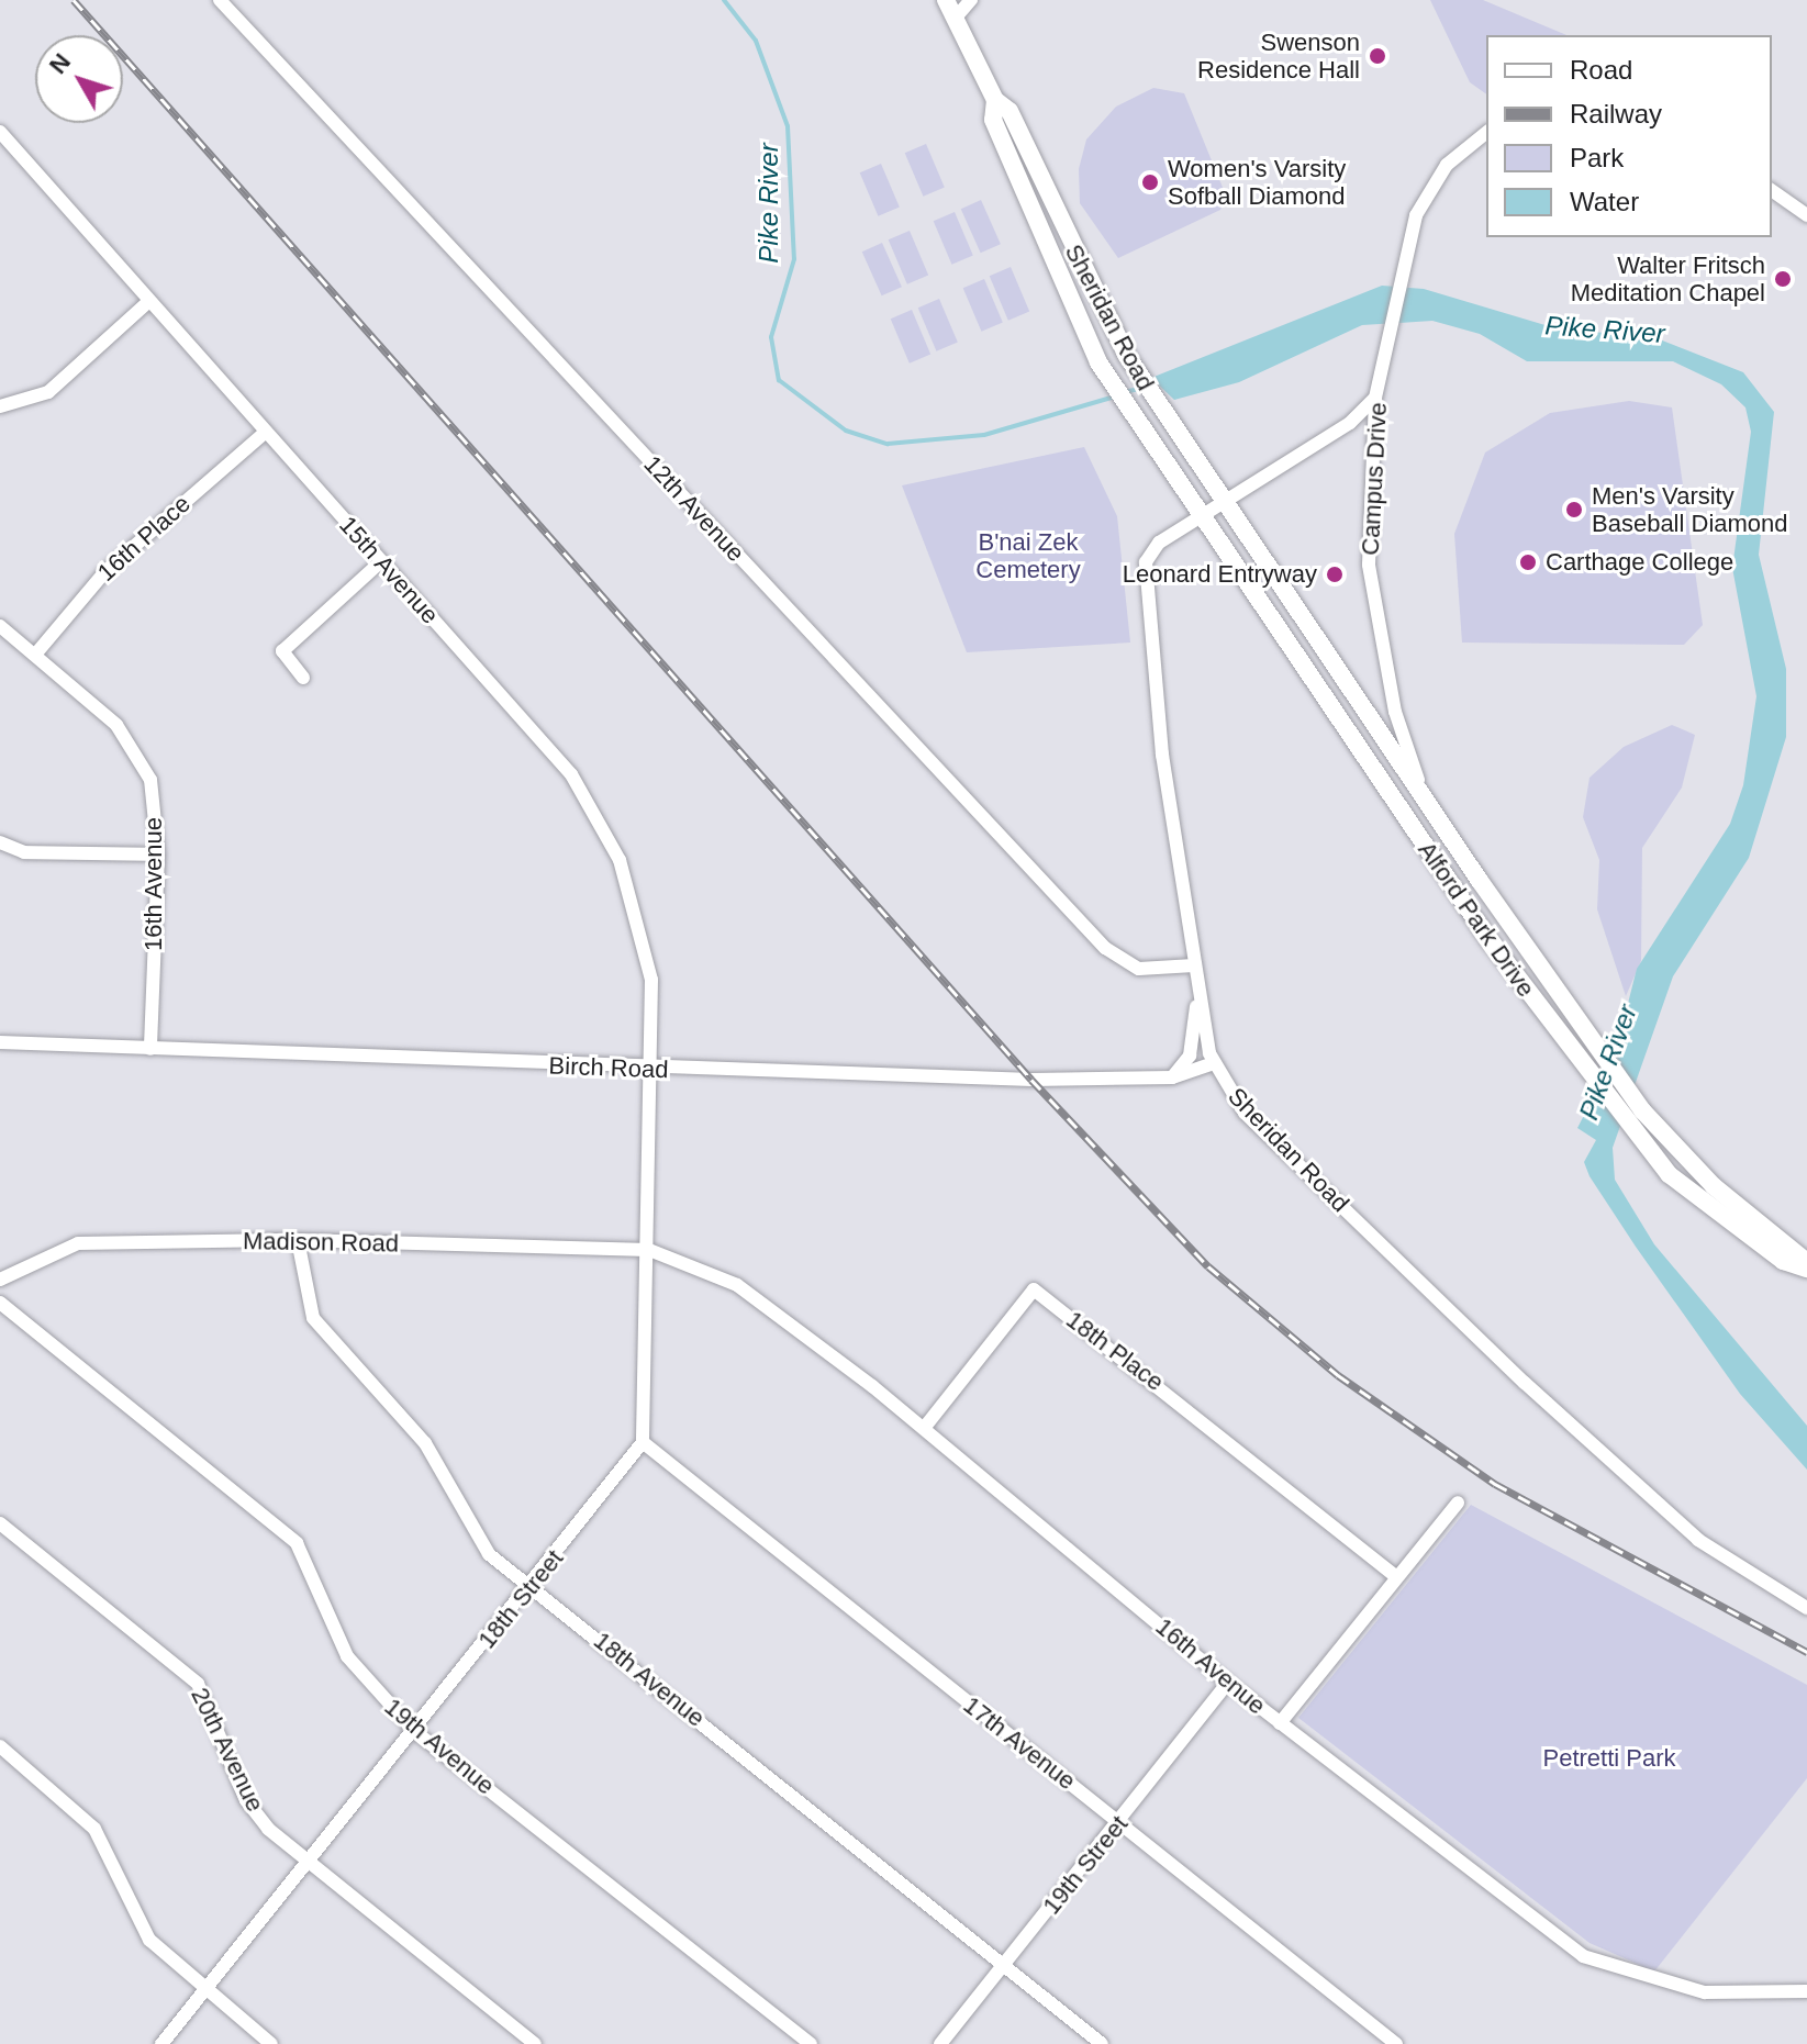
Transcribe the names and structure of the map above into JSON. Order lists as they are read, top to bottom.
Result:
{
  "streets": {
    "main road": ["Sheridan Road", "Alford Park Drive"],
    "street": [
      "Campus Drive",
      "12th Avenue",
      "16th Place",
      "15th Avenue",
      "16th Avenue",
      "Birch Road",
      "Madison Road",
      "18th Place",
      "18th Street",
      "18th Avenue",
      "17th Avenue",
      "19th Avenue",
      "20th Avenue",
      "19th Street"
    ]
  },
  "crossings": [
    ["Sheridan Road", "12th Avenue"],
    ["Sheridan Road", "Alford Park Drive"],
    ["Sheridan Road", "Birch Road"],
    ["Campus Drive", "Alford Park Drive"],
    ["16th Place", "15th Avenue"],
    ["16th Place", "16th Avenue"],
    ["15th Avenue", "Birch Road"],
    ["16th Avenue", "Birch Road"],
    ["16th Avenue", "Madison Road"],
    ["16th Avenue", "18th Place"],
    ["16th Avenue", "19th Street"],
    ["Madison Road", "18th Avenue"],
    ["18th Street", "18th Avenue"],
    ["18th Street", "17th Avenue"],
    ["18th Street", "19th Avenue"],
    ["18th Street", "20th Avenue"],
    ["18th Avenue", "19th Street"],
    ["17th Avenue", "19th Street"]
  ],
  "water": ["Pike River"],
  "parks": ["B'nai Zek Cemetery", "Petretti Park"],
  "places": [
    "Swenson Residence Hall",
    "Women's Varsity Sofball Diamond",
    "Walter Fritsch Meditation Chapel",
    "Men's Varsity Baseball Diamond",
    "Carthage College",
    "Leonard Entryway"
  ],
  "legend": [
    "Road",
    "Railway",
    "Park",
    "Water"
  ],
  "north": "top left"
}
